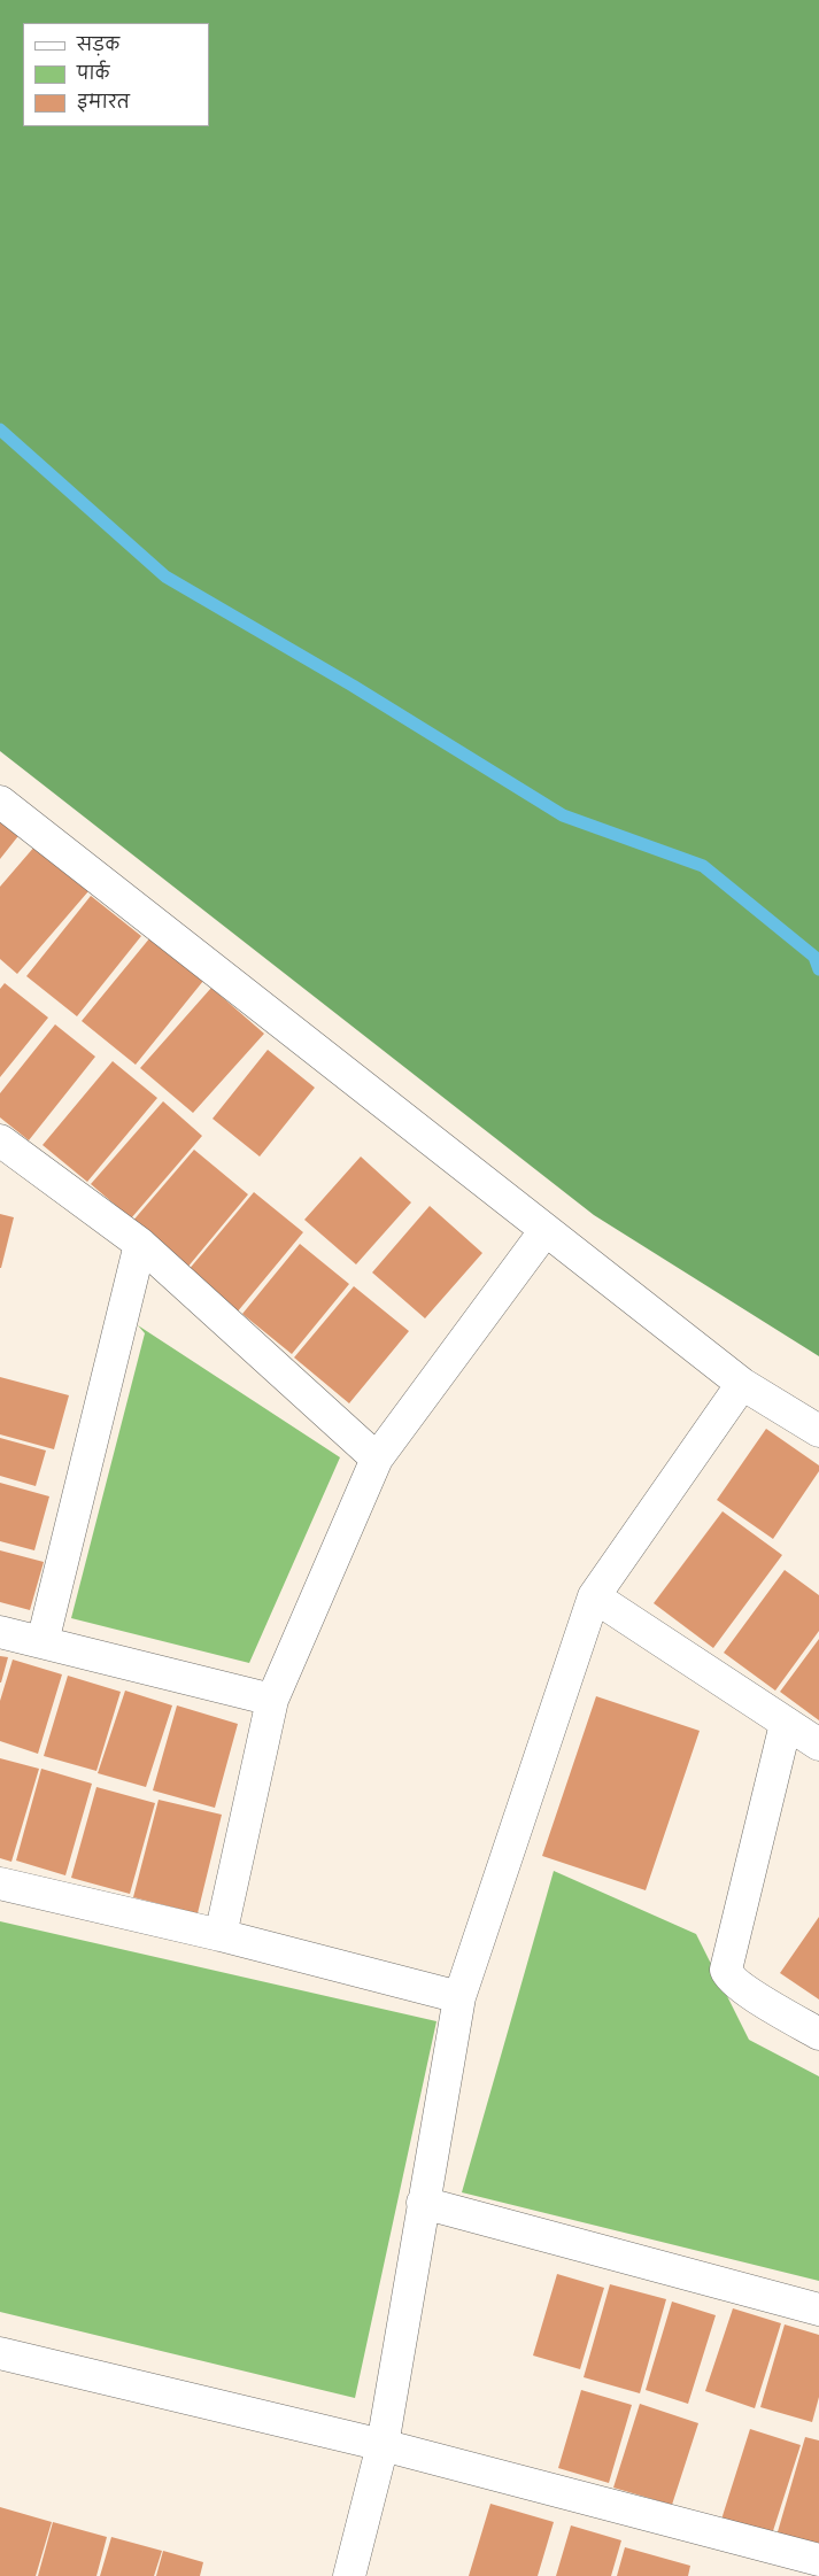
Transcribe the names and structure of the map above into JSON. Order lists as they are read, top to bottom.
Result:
{
  "legend": ["सड़क", "पार्क", "इमारत"]
}
